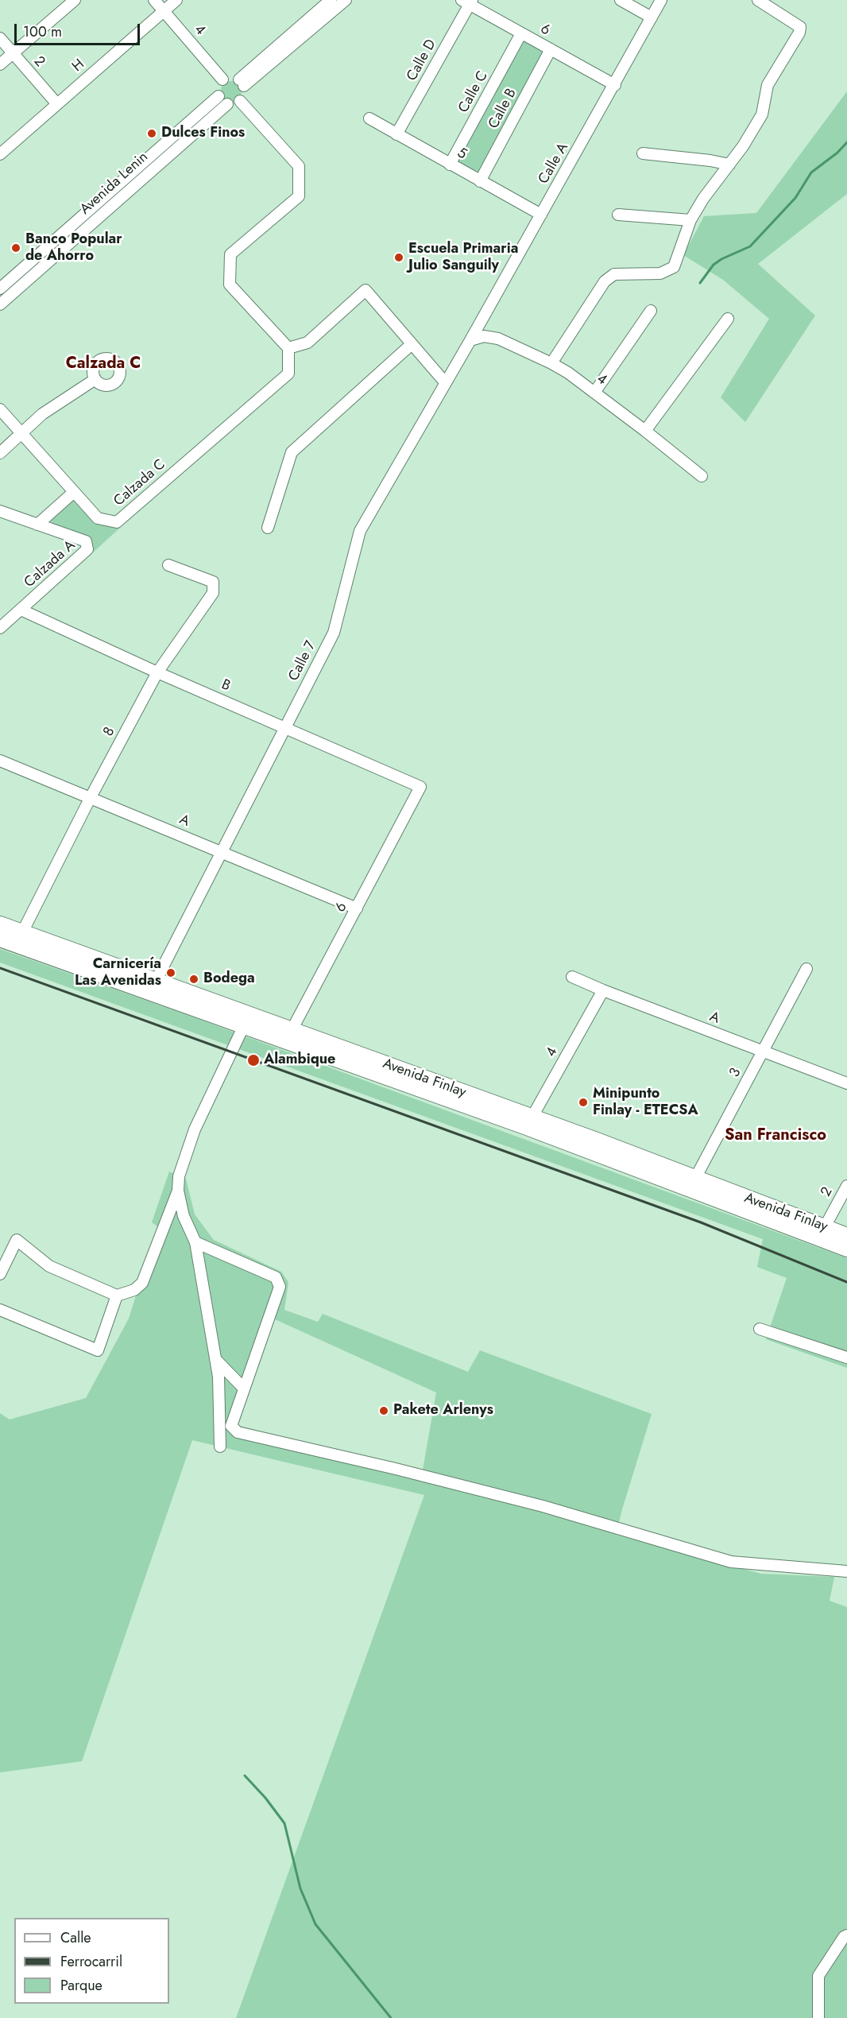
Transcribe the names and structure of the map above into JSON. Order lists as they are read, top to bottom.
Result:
{
  "streets": {
    "highway": ["Avenida Finlay"],
    "street": [
      "4",
      "6",
      "Calle D",
      "2",
      "H",
      "Calle C",
      "Calle B",
      "5",
      "Calle A",
      "Avenida Lenin",
      "Calzada C",
      "Calzada A",
      "Calle 7",
      "B",
      "8",
      "A",
      "3"
    ]
  },
  "crossings": [
    ["4", "H"],
    ["4", "Calle A"],
    ["4", "Avenida Lenin"],
    ["4", "Calle 7"],
    ["4", "A"],
    ["4", "Avenida Finlay"],
    ["6", "Calle D"],
    ["6", "Calle C"],
    ["6", "Calle B"],
    ["6", "Calle A"],
    ["6", "B"],
    ["6", "A"],
    ["6", "Avenida Finlay"],
    ["Calle D", "5"],
    ["2", "H"],
    ["2", "Avenida Finlay"],
    ["Calle C", "5"],
    ["Calle B", "5"],
    ["5", "Calle A"],
    ["Calle A", "Calle 7"],
    ["Calzada A", "B"],
    ["Calle 7", "B"],
    ["Calle 7", "A"],
    ["Calle 7", "Avenida Finlay"],
    ["B", "8"],
    ["8", "A"],
    ["8", "Avenida Finlay"],
    ["A", "3"],
    ["3", "Avenida Finlay"]
  ],
  "districts": ["Calzada C", "San Francisco"],
  "places": [
    "Dulces Finos",
    "Banco Popular de Ahorro",
    "Escuela Primaria Julio Sanguily",
    "Carnicería Las Avenidas",
    "Bodega",
    "Alambique",
    "Minipunto Finlay - ETECSA",
    "Pakete Arlenys"
  ],
  "legend": ["Calle", "Ferrocarril", "Parque"],
  "scale_bar": "100 m"
}
